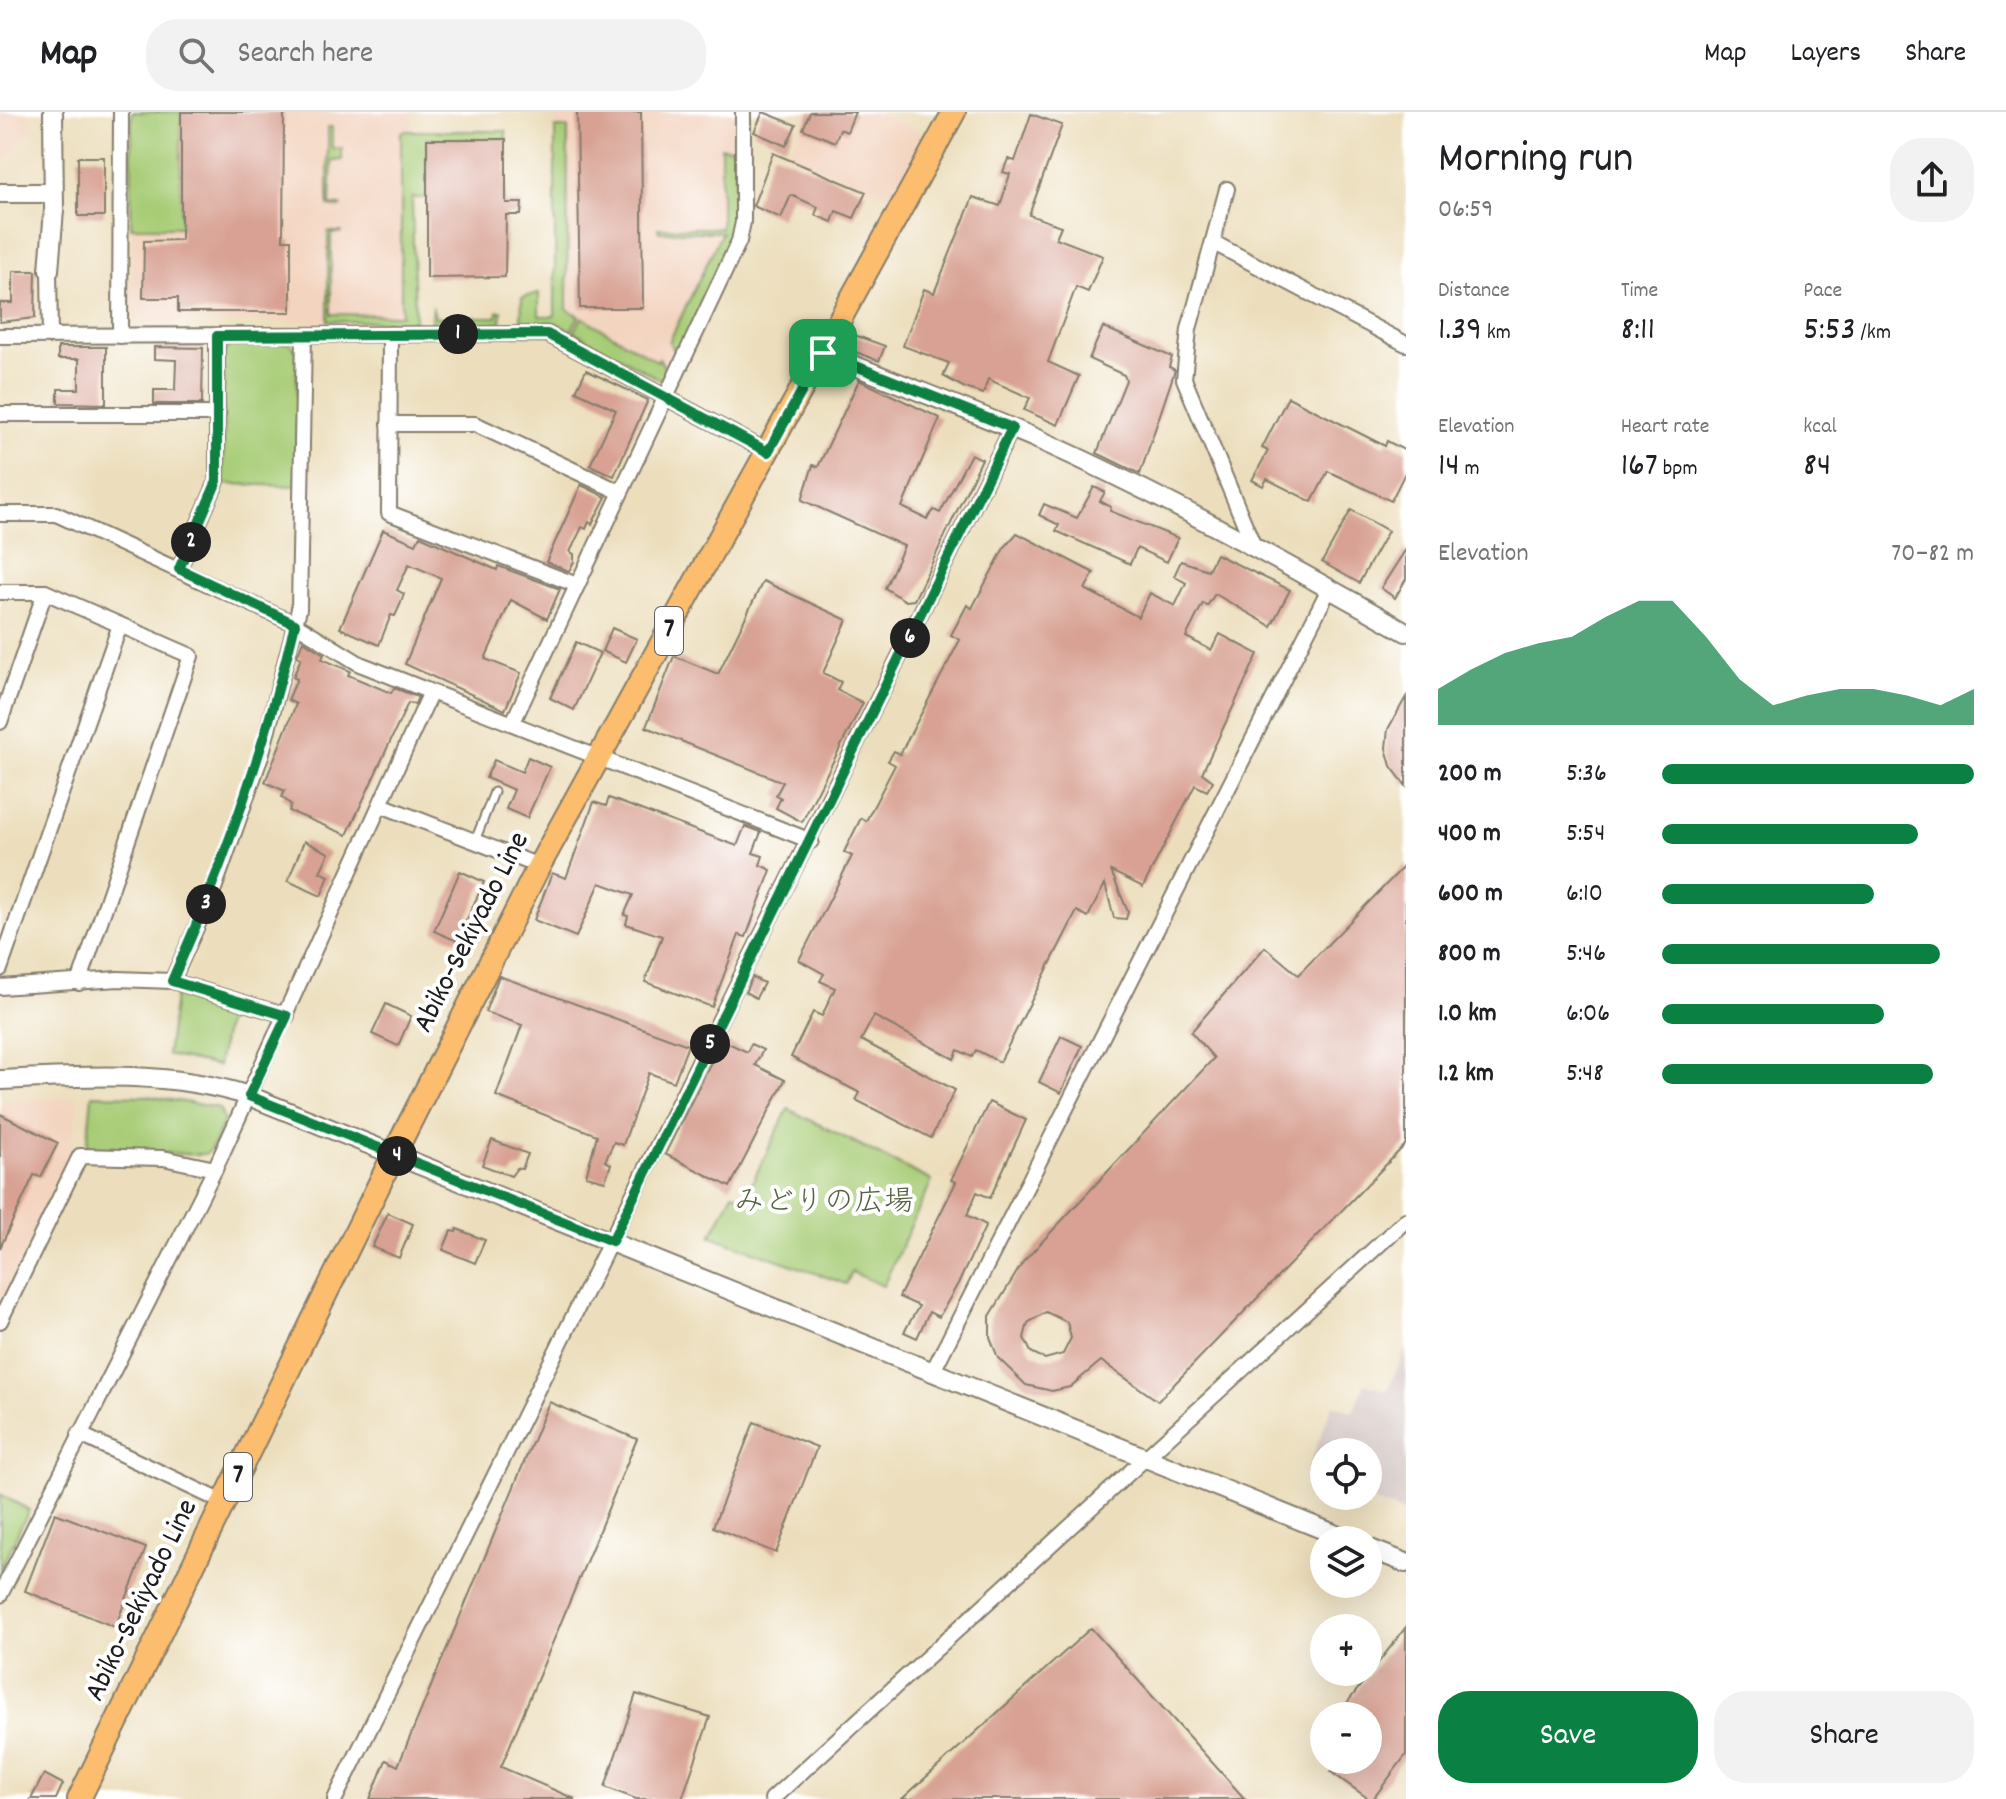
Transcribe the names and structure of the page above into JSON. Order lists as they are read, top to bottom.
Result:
{
  "streets": {
    "main road": ["7", "Abiko-Sekiyado Line"]
  },
  "parks": ["みどりの広場"],
  "page": {
    "header": "Map",
    "search": "Search here",
    "nav": ["Map", "Layers", "Share"],
    "heading": ["Morning run", "06:59"],
    "stats": [
      ["Distance", "1.39 km"],
      ["Time", "8:11"],
      ["Pace", "5:53 /km"],
      ["Elevation", "14 m"],
      ["Heart rate", "167 bpm"],
      ["kcal", "84"]
    ],
    "pins": [
      "1",
      "2",
      "6",
      "3",
      "5",
      "4"
    ],
    "chart": ["Elevation", "70–82 m"],
    "list": [
      {
        "name": "200 m",
        "note": "5:36"
      },
      {
        "name": "400 m",
        "note": "5:54"
      },
      {
        "name": "600 m",
        "note": "6:10"
      },
      {
        "name": "800 m",
        "note": "5:46"
      },
      {
        "name": "1.0 km",
        "note": "6:06"
      },
      {
        "name": "1.2 km",
        "note": "5:48"
      }
    ],
    "map_buttons": ["+", "−"],
    "buttons": ["Save", "Share"]
  }
}
